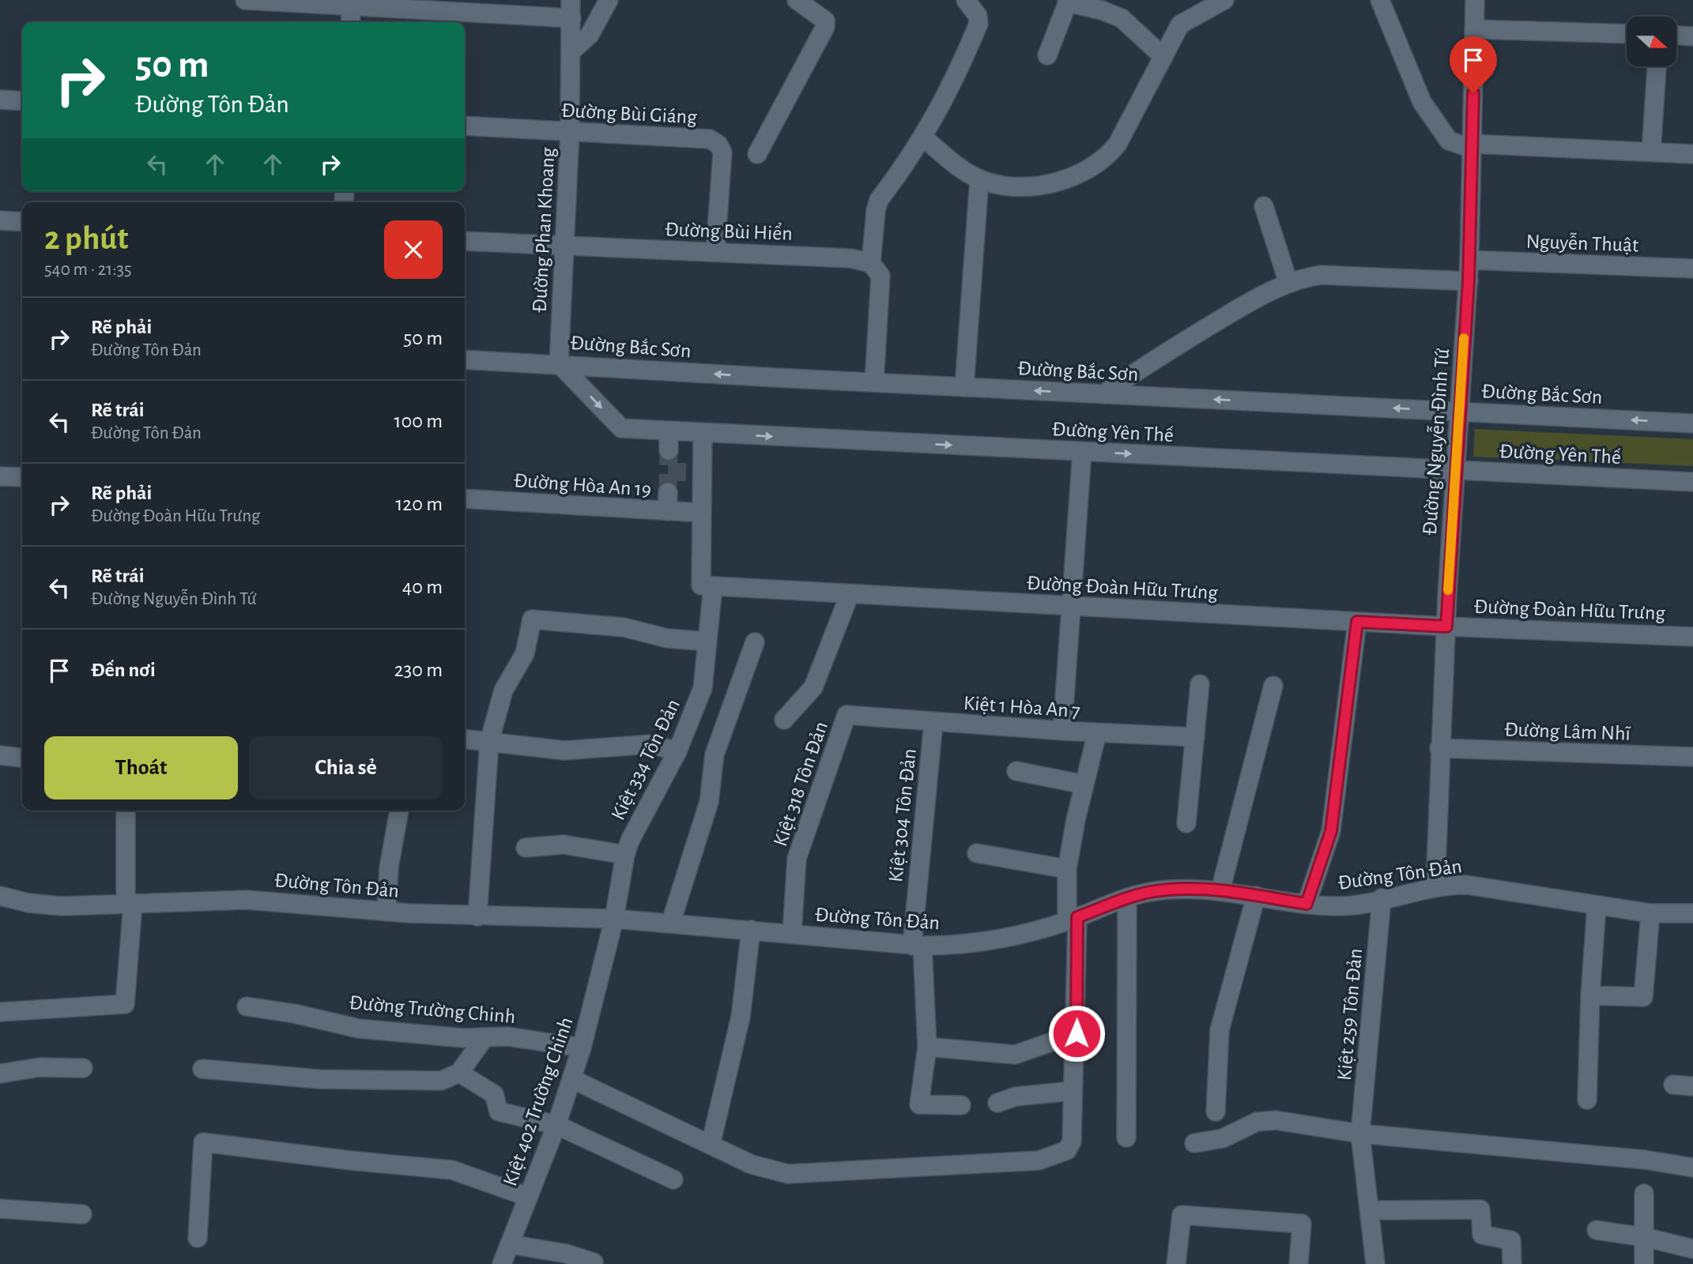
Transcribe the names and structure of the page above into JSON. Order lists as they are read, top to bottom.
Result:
{
  "streets": {
    "street": [
      "Đường Bùi Giáng",
      "Đường Phan Khoang",
      "Đường Bùi Hiển",
      "Nguyễn Thuật",
      "Đường Bắc Sơn",
      "Đường Yên Thế",
      "Đường Nguyễn Đình Tứ",
      "Đường Hòa An 19",
      "Đường Đoàn Hữu Trưng",
      "Kiệt 1 Hòa An 7",
      "Đường Lâm Nhĩ",
      "Kiệt 334 Tôn Đản",
      "Kiệt 318 Tôn Đản",
      "Kiệt 304 Tôn Đản",
      "Đường Tôn Đản",
      "Đường Trường Chinh",
      "Kiệt 259 Tôn Đản",
      "Kiệt 402 Trường Chinh"
    ]
  },
  "crossings": [
    ["Đường Bùi Giáng", "Đường Phan Khoang"],
    ["Đường Bùi Giáng", "Đường Bùi Hiển"],
    ["Đường Phan Khoang", "Đường Bùi Hiển"],
    ["Đường Phan Khoang", "Đường Bắc Sơn"],
    ["Đường Phan Khoang", "Đường Yên Thế"],
    ["Nguyễn Thuật", "Đường Nguyễn Đình Tứ"],
    ["Đường Bắc Sơn", "Đường Yên Thế"],
    ["Đường Bắc Sơn", "Đường Nguyễn Đình Tứ"],
    ["Đường Yên Thế", "Đường Nguyễn Đình Tứ"],
    ["Đường Nguyễn Đình Tứ", "Đường Đoàn Hữu Trưng"],
    ["Đường Nguyễn Đình Tứ", "Đường Lâm Nhĩ"],
    ["Đường Nguyễn Đình Tứ", "Đường Tôn Đản"],
    ["Đường Đoàn Hữu Trưng", "Kiệt 334 Tôn Đản"],
    ["Đường Đoàn Hữu Trưng", "Đường Tôn Đản"],
    ["Kiệt 1 Hòa An 7", "Kiệt 318 Tôn Đản"],
    ["Kiệt 1 Hòa An 7", "Kiệt 304 Tôn Đản"],
    ["Kiệt 334 Tôn Đản", "Đường Tôn Đản"],
    ["Kiệt 334 Tôn Đản", "Kiệt 402 Trường Chinh"],
    ["Kiệt 318 Tôn Đản", "Đường Tôn Đản"],
    ["Kiệt 304 Tôn Đản", "Đường Tôn Đản"],
    ["Đường Tôn Đản", "Kiệt 259 Tôn Đản"],
    ["Đường Tôn Đản", "Kiệt 402 Trường Chinh"],
    ["Đường Trường Chinh", "Kiệt 402 Trường Chinh"]
  ],
  "one_way": ["Đường Bắc Sơn", "Đường Yên Thế"],
  "north": "right",
  "page": {
    "turn": ["50 m", "Đường Tôn Đản"],
    "heading": ["2 phút", "540 m · 21:35"],
    "list": [
      {
        "name": "Rẽ phải",
        "note": "Đường Tôn Đản",
        "value": "50 m"
      },
      {
        "name": "Rẽ trái",
        "note": "Đường Tôn Đản",
        "value": "100 m"
      },
      {
        "name": "Rẽ phải",
        "note": "Đường Đoàn Hữu Trưng",
        "value": "120 m"
      },
      {
        "name": "Rẽ trái",
        "note": "Đường Nguyễn Đình Tứ",
        "value": "40 m"
      },
      {
        "name": "Đến nơi",
        "value": "230 m"
      }
    ],
    "buttons": ["Thoát", "Chia sẻ"]
  }
}
